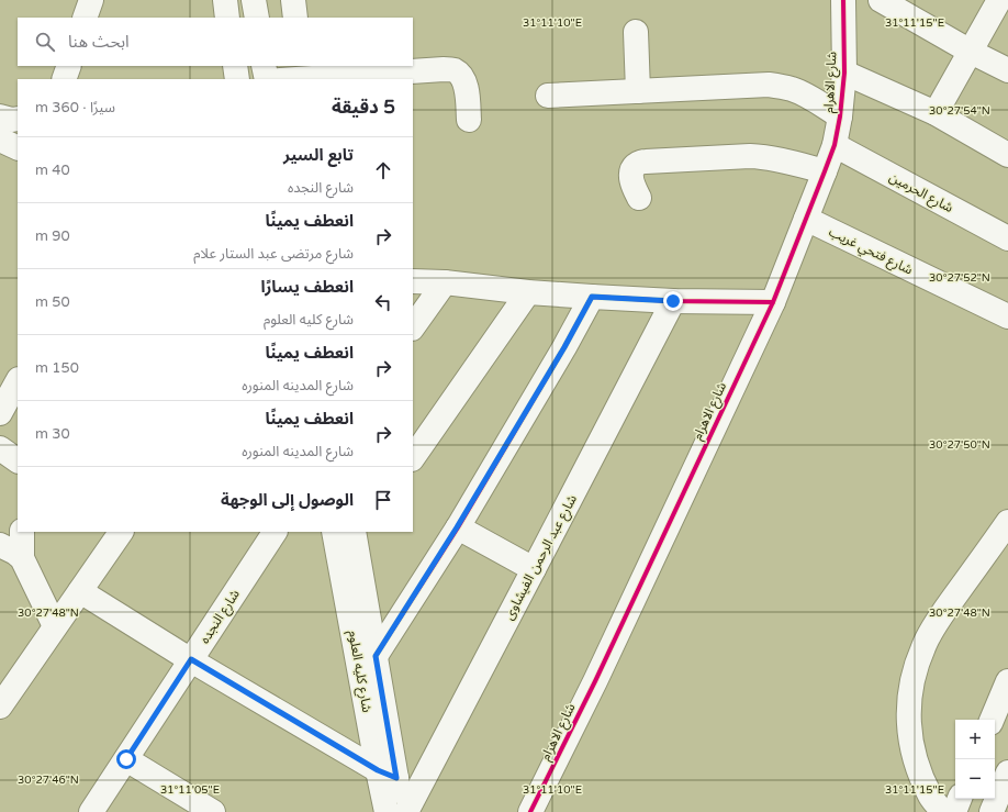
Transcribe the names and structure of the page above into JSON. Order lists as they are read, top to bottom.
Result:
{
  "streets": {
    "street": [
      "شارع الاهرام",
      "شارع الحرمين",
      "شارع فتحي غريب",
      "شارع عبد الرحمن الفيشاوى",
      "شارع النجده",
      "شارع كليه العلوم"
    ]
  },
  "crossings": [
    ["شارع الاهرام", "شارع الحرمين"],
    ["شارع الاهرام", "شارع فتحي غريب"]
  ],
  "page": {
    "search": "ابحث هنا",
    "heading": ["5 دقيقة", "سيرًا · 360 m"],
    "list": [
      ["تابع السير", "شارع النجده", "40 m"],
      ["انعطف يمينًا", "شارع مرتضى عبد الستار علام", "90 m"],
      ["انعطف يسارًا", "شارع كليه العلوم", "50 m"],
      ["انعطف يمينًا", "شارع المدينه المنوره", "150 m"],
      ["انعطف يمينًا", "شارع المدينه المنوره", "30 m"],
      "الوصول إلى الوجهة"
    ],
    "map_buttons": ["+", "−"]
  },
  "coordinates": [
    "31°11'10\"E",
    "31°11'15\"E",
    "30°27'54\"N",
    "30°27'52\"N",
    "30°27'50\"N",
    "30°27'48\"N",
    "30°27'46\"N",
    "31°11'05\"E"
  ]
}
